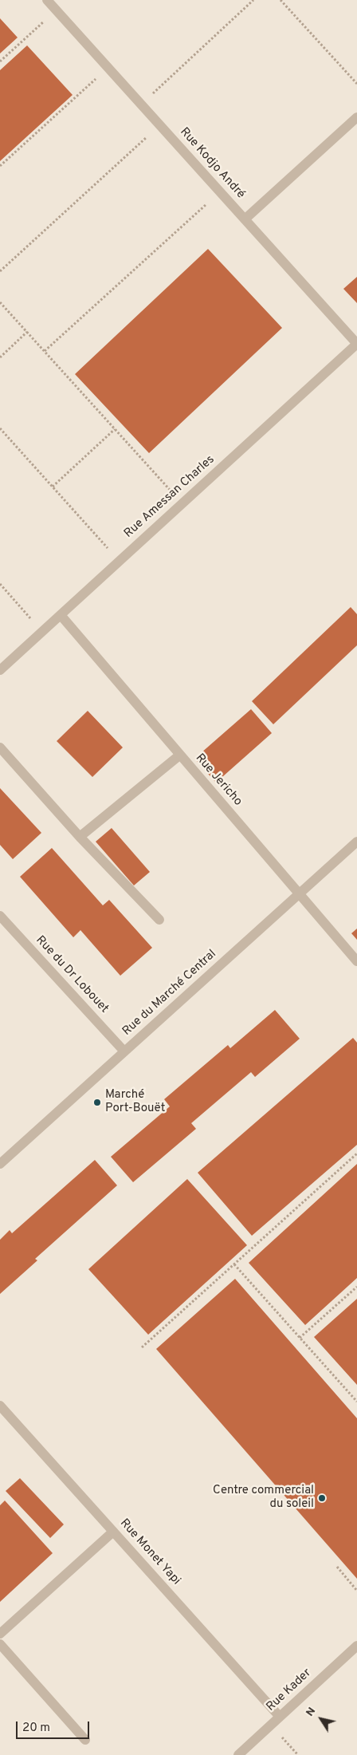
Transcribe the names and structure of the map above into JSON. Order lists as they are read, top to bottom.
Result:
{
  "streets": {
    "street": [
      "Rue Kodjo André",
      "Rue Amessan Charles",
      "Rue Jericho",
      "Rue du Dr Lobouet",
      "Rue du Marché Central",
      "Rue Monet Yapi",
      "Rue Kader"
    ]
  },
  "crossings": [
    ["Rue Kodjo André", "Rue Amessan Charles"],
    ["Rue Amessan Charles", "Rue Jericho"],
    ["Rue Jericho", "Rue du Marché Central"],
    ["Rue du Dr Lobouet", "Rue du Marché Central"],
    ["Rue Monet Yapi", "Rue Kader"]
  ],
  "places": ["Marché Port-Bouët", "Centre commercial du soleil"],
  "scale_bar": "20 m",
  "north": "top left"
}
